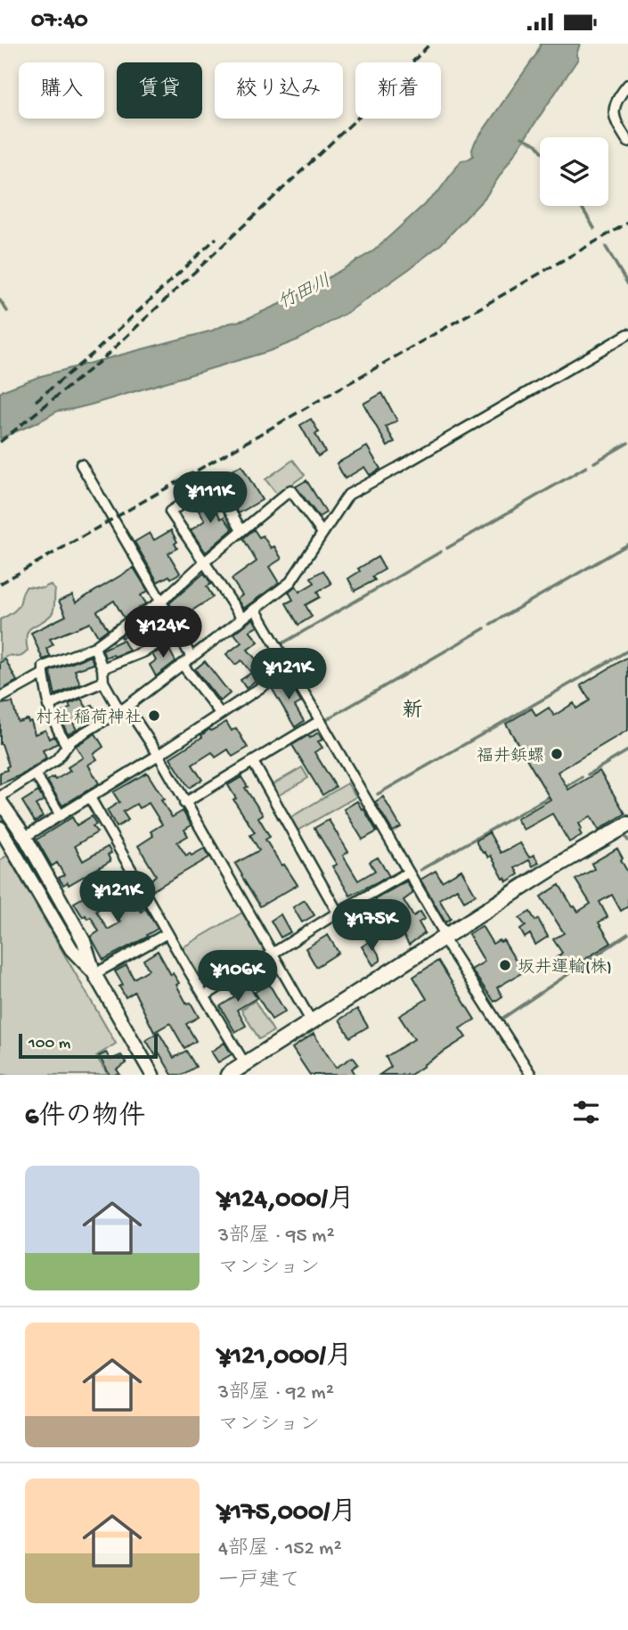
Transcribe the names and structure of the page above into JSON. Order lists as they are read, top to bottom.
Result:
{
  "districts": ["新"],
  "water": ["竹田川"],
  "places": ["村社 稲荷神社", "福井鋲螺", "坂井運輸(株)"],
  "scale_bar": "100 m",
  "page": {
    "status": "07:40",
    "chip": [
      "購入",
      "賃貸",
      "絞り込み",
      "新着"
    ],
    "price": [
      "¥111K",
      "¥124K",
      "¥121K",
      "¥121K",
      "¥175K",
      "¥106K"
    ],
    "scale": "100 m",
    "heading": "6件の物件",
    "list": [
      {
        "name": "¥124,000/月",
        "note": "3部屋 · 95 m² · マンション"
      },
      {
        "name": "¥121,000/月",
        "note": "3部屋 · 92 m² · マンション"
      },
      {
        "name": "¥175,000/月",
        "note": "4部屋 · 152 m² · 一戸建て"
      }
    ]
  }
}
